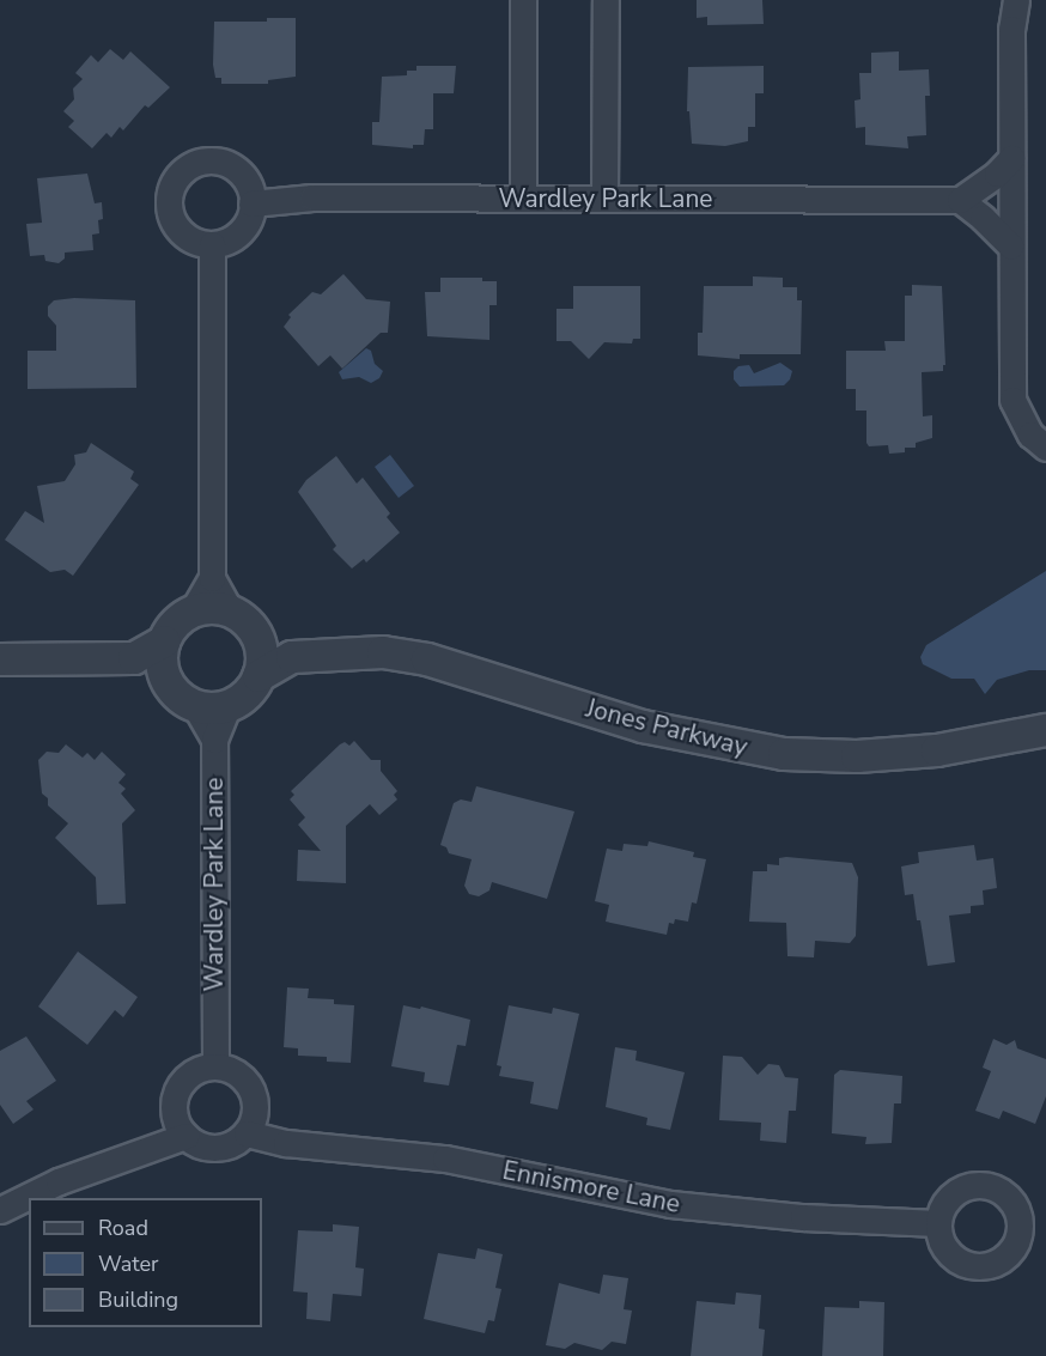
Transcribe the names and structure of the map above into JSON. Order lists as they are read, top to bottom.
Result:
{
  "streets": {
    "street": ["Wardley Park Lane", "Jones Parkway", "Ennismore Lane"]
  },
  "crossings": [
    ["Wardley Park Lane", "Jones Parkway"],
    ["Wardley Park Lane", "Ennismore Lane"]
  ],
  "legend": ["Road", "Water", "Building"]
}
